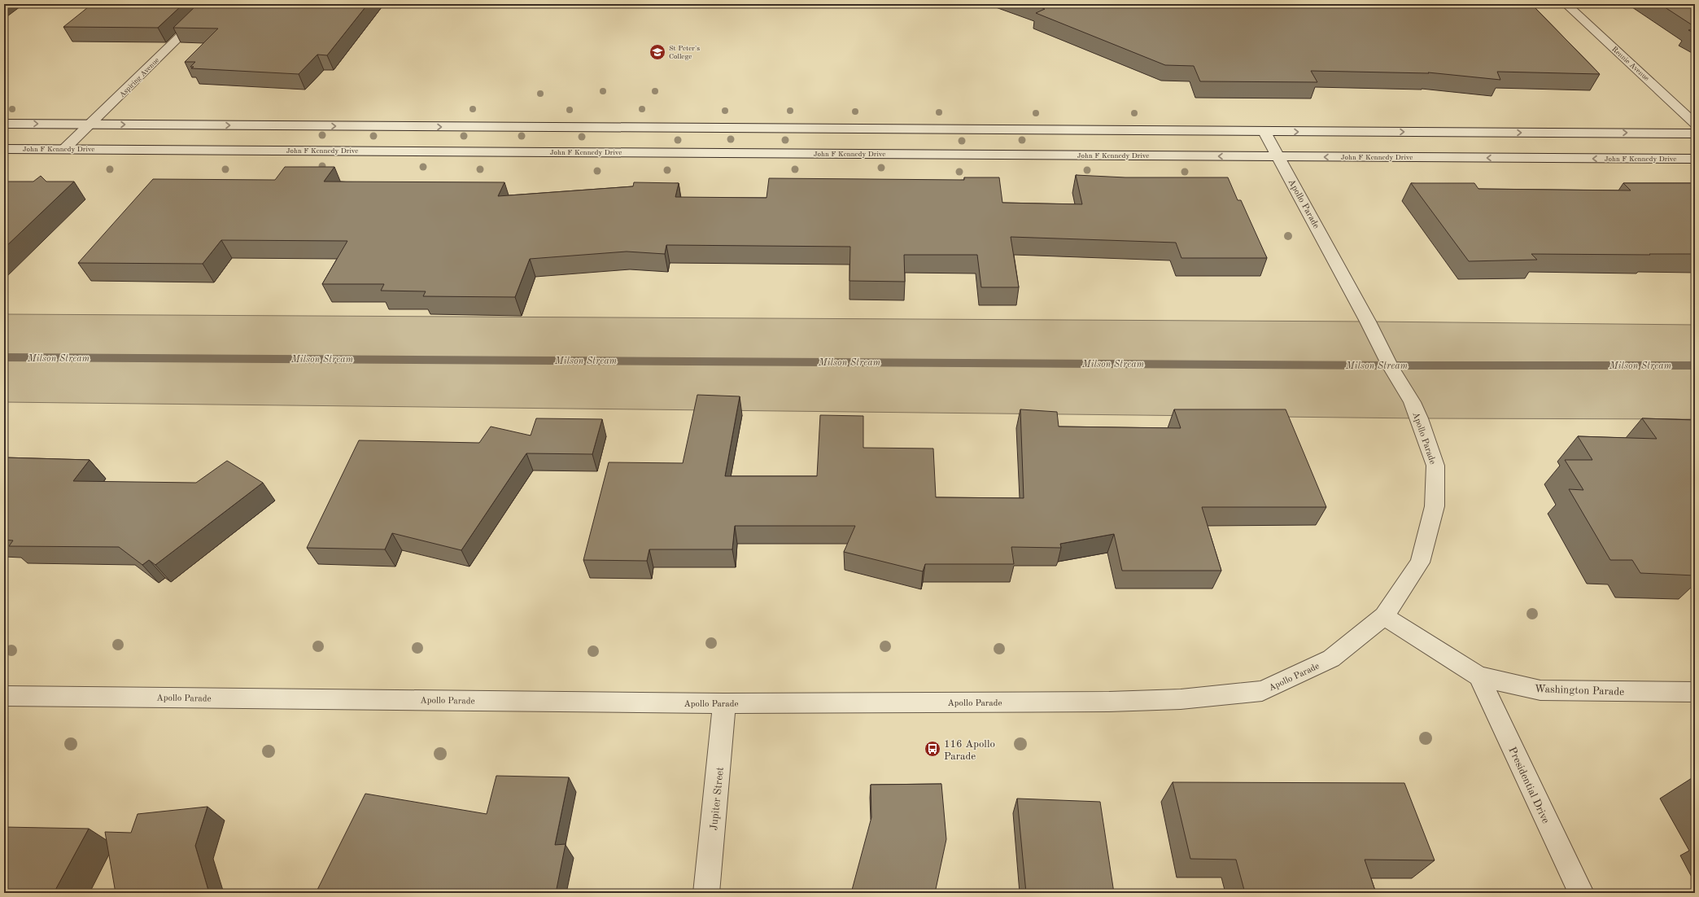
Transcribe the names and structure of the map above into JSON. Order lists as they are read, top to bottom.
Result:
{
  "streets": {
    "main road": [
      "Rennie Avenue",
      "Aspiring Avenue",
      "John F Kennedy Drive",
      "Apollo Parade",
      "Washington Parade",
      "Presidential Drive",
      "Jupiter Street"
    ]
  },
  "crossings": [
    ["Aspiring Avenue", "John F Kennedy Drive"],
    ["John F Kennedy Drive", "Apollo Parade"],
    ["Apollo Parade", "Washington Parade"],
    ["Apollo Parade", "Jupiter Street"],
    ["Washington Parade", "Presidential Drive"]
  ],
  "water": ["Milson Stream"],
  "places": {
    "school or university": ["St Peter's College"],
    "bus stop": ["116 Apollo Parade"]
  }
}
